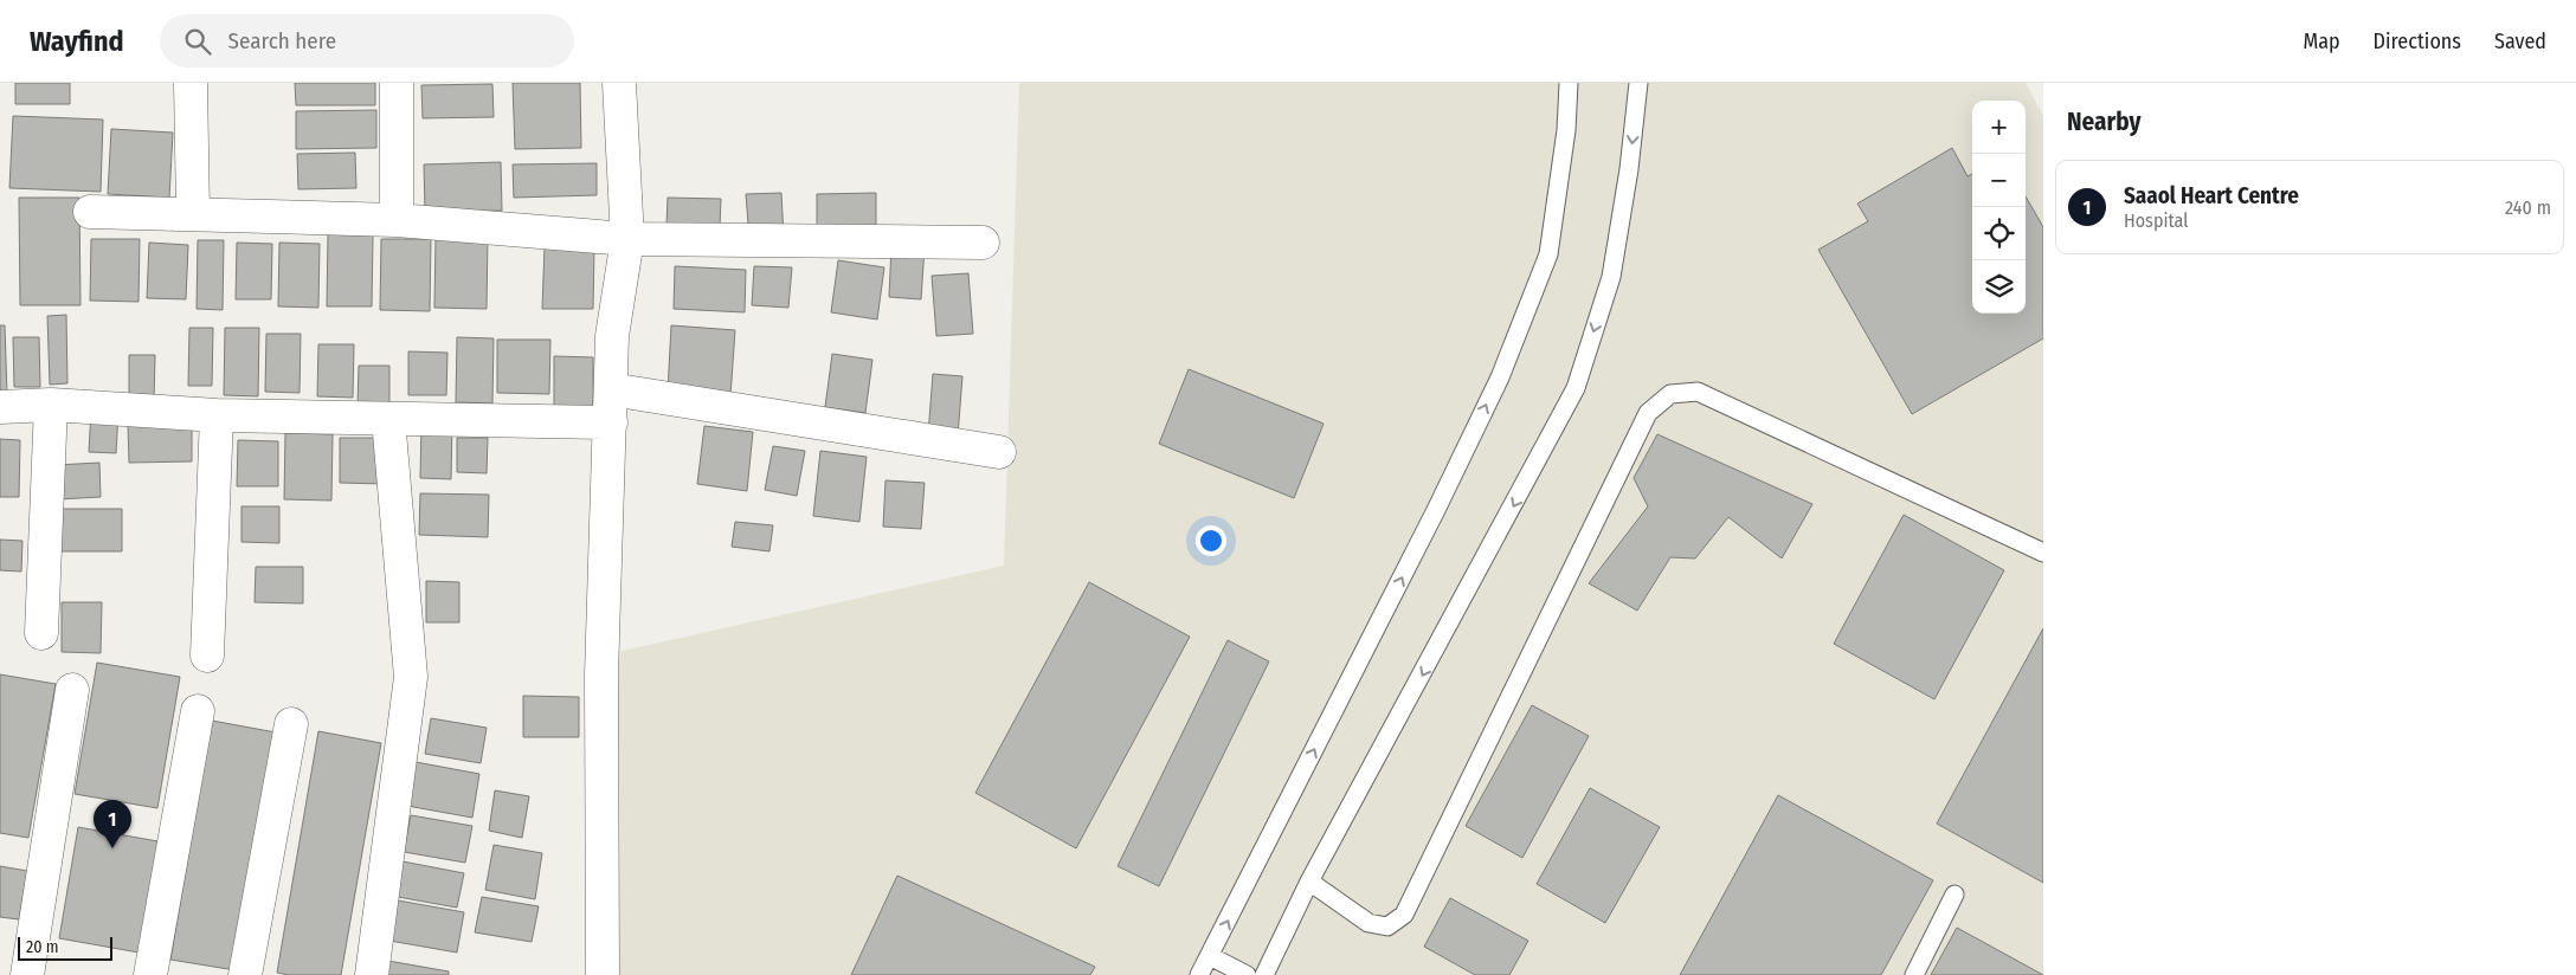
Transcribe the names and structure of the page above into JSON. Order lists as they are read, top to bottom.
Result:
{
  "scale_bar": "20 m",
  "page": {
    "header": "Wayfind",
    "search": "Search here",
    "nav": ["Map", "Directions", "Saved"],
    "heading": "Nearby",
    "map_buttons": ["+", "−"],
    "list": [
      {
        "mark": "1",
        "name": "Saaol Heart Centre",
        "note": "Hospital",
        "value": "240 m"
      }
    ],
    "pins": "1",
    "scale": "20 m"
  }
}
